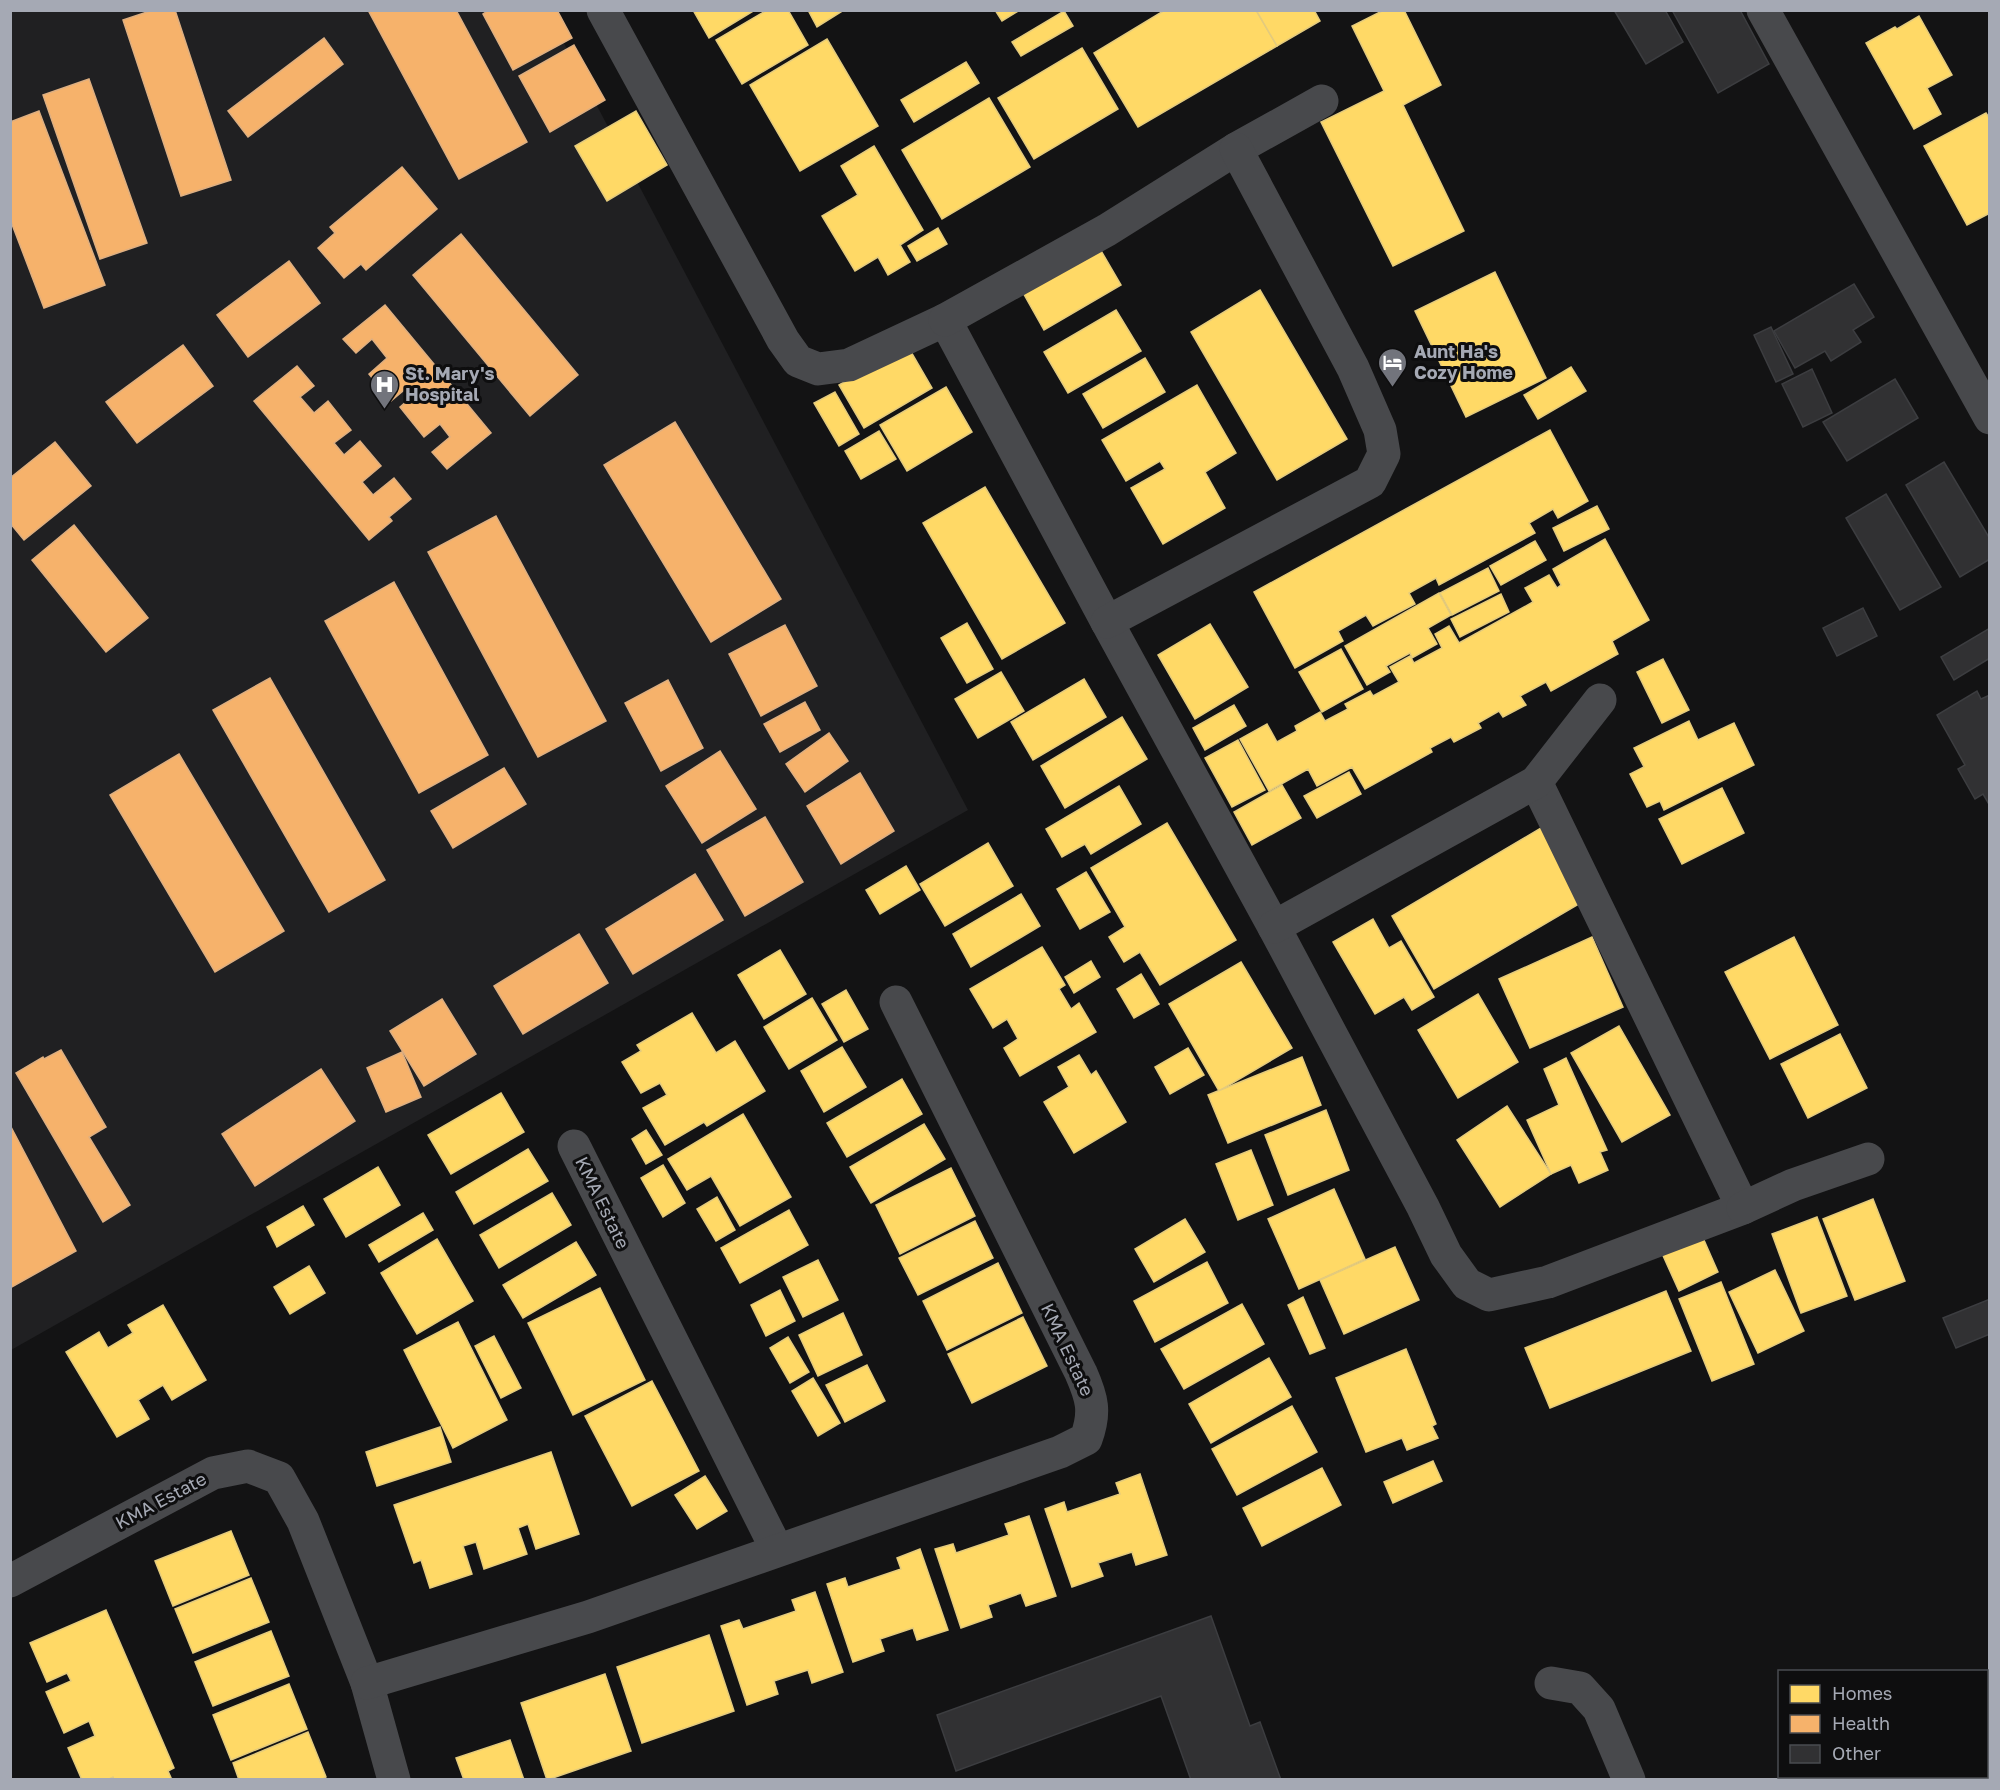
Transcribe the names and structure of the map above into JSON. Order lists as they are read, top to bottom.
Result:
{
  "streets": {
    "street": ["KMA Estate"]
  },
  "places": {
    "hotel": ["Aunt Ha's Cozy Home"],
    "hospital": ["St. Mary's Hospital"]
  },
  "legend": ["Homes", "Health", "Other"]
}
